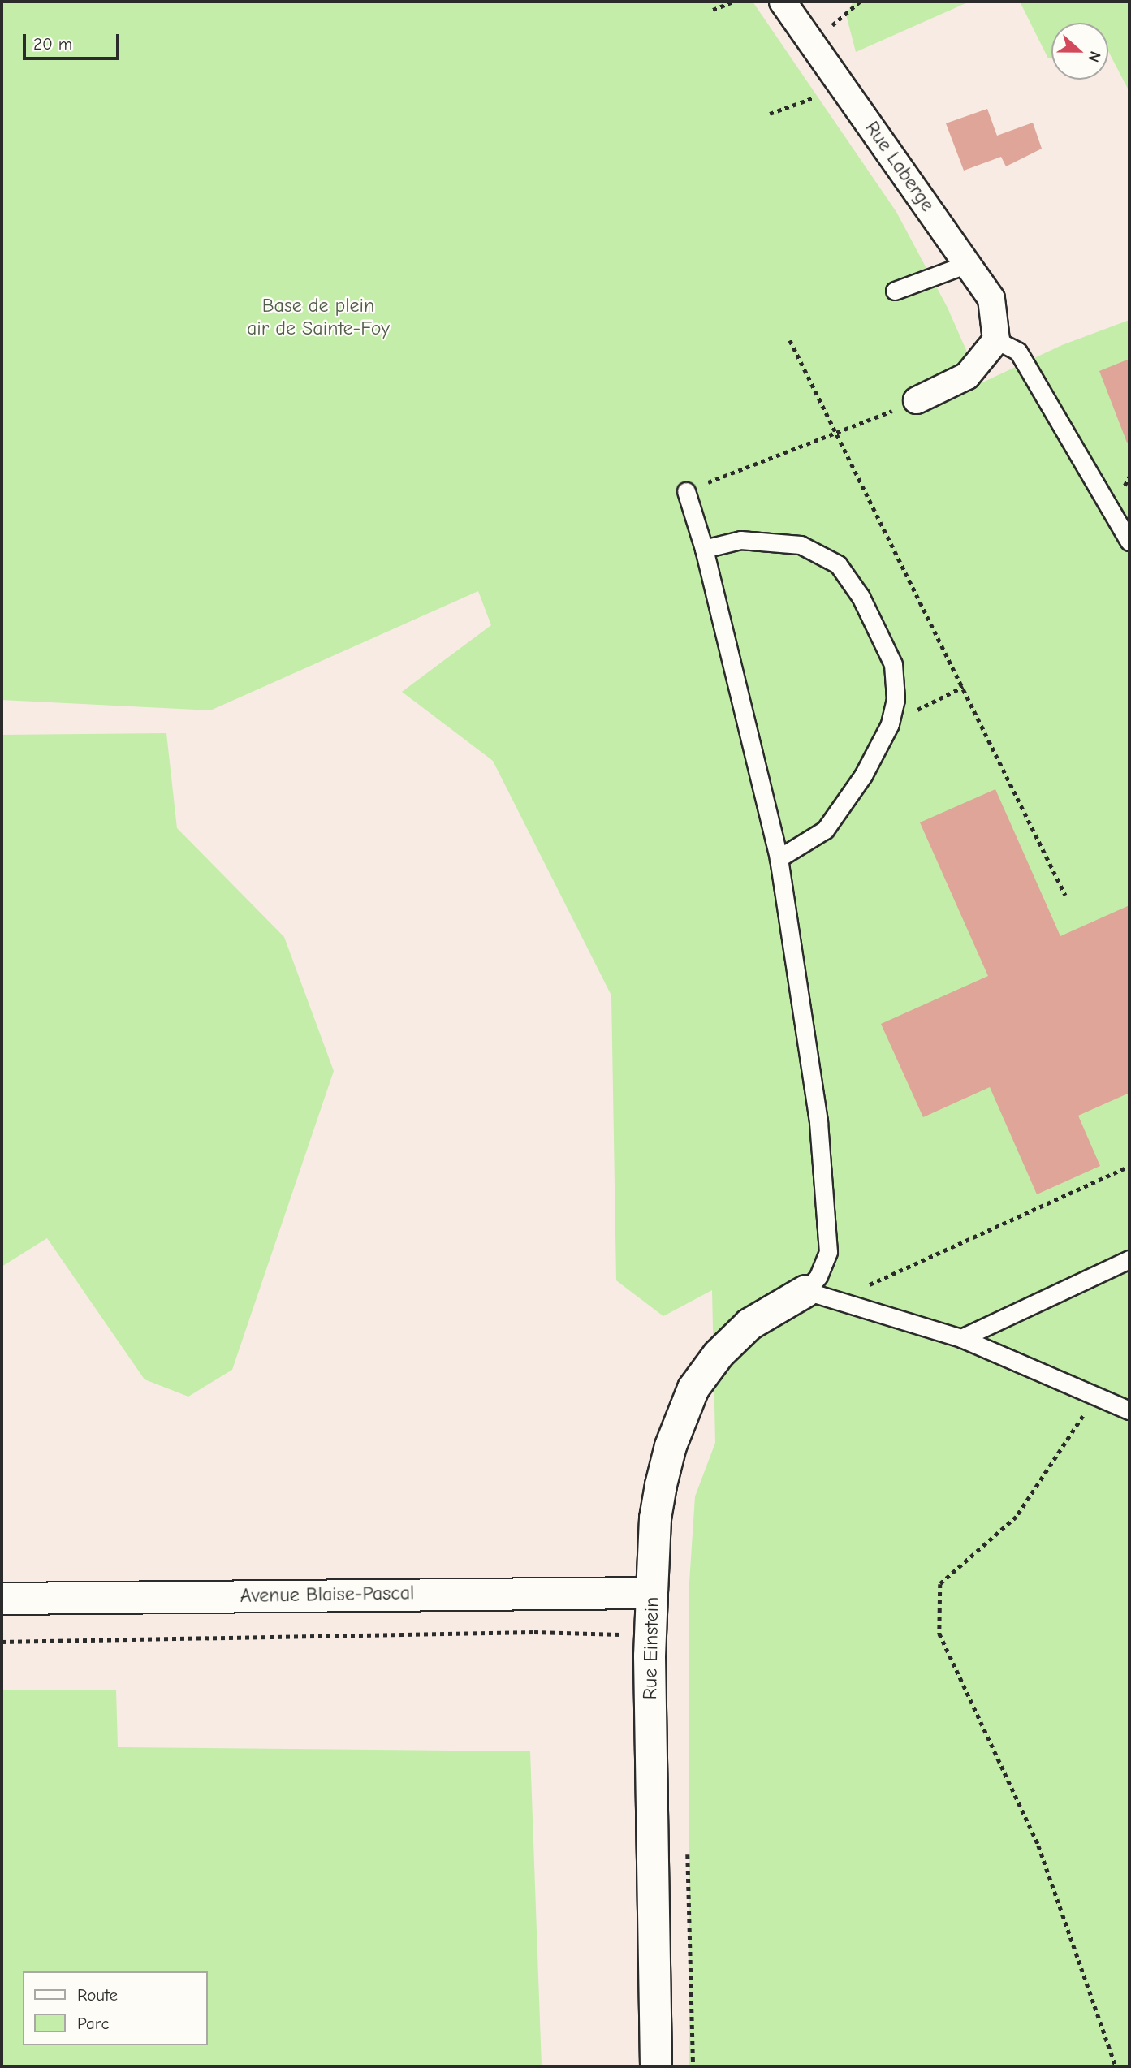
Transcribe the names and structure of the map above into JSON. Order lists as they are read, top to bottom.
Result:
{
  "streets": {
    "street": ["Rue Laberge", "Avenue Blaise-Pascal", "Rue Einstein"]
  },
  "crossings": [
    ["Avenue Blaise-Pascal", "Rue Einstein"]
  ],
  "parks": ["Base de plein air de Sainte-Foy"],
  "legend": ["Route", "Parc"],
  "scale_bar": "20 m",
  "north": "right"
}
